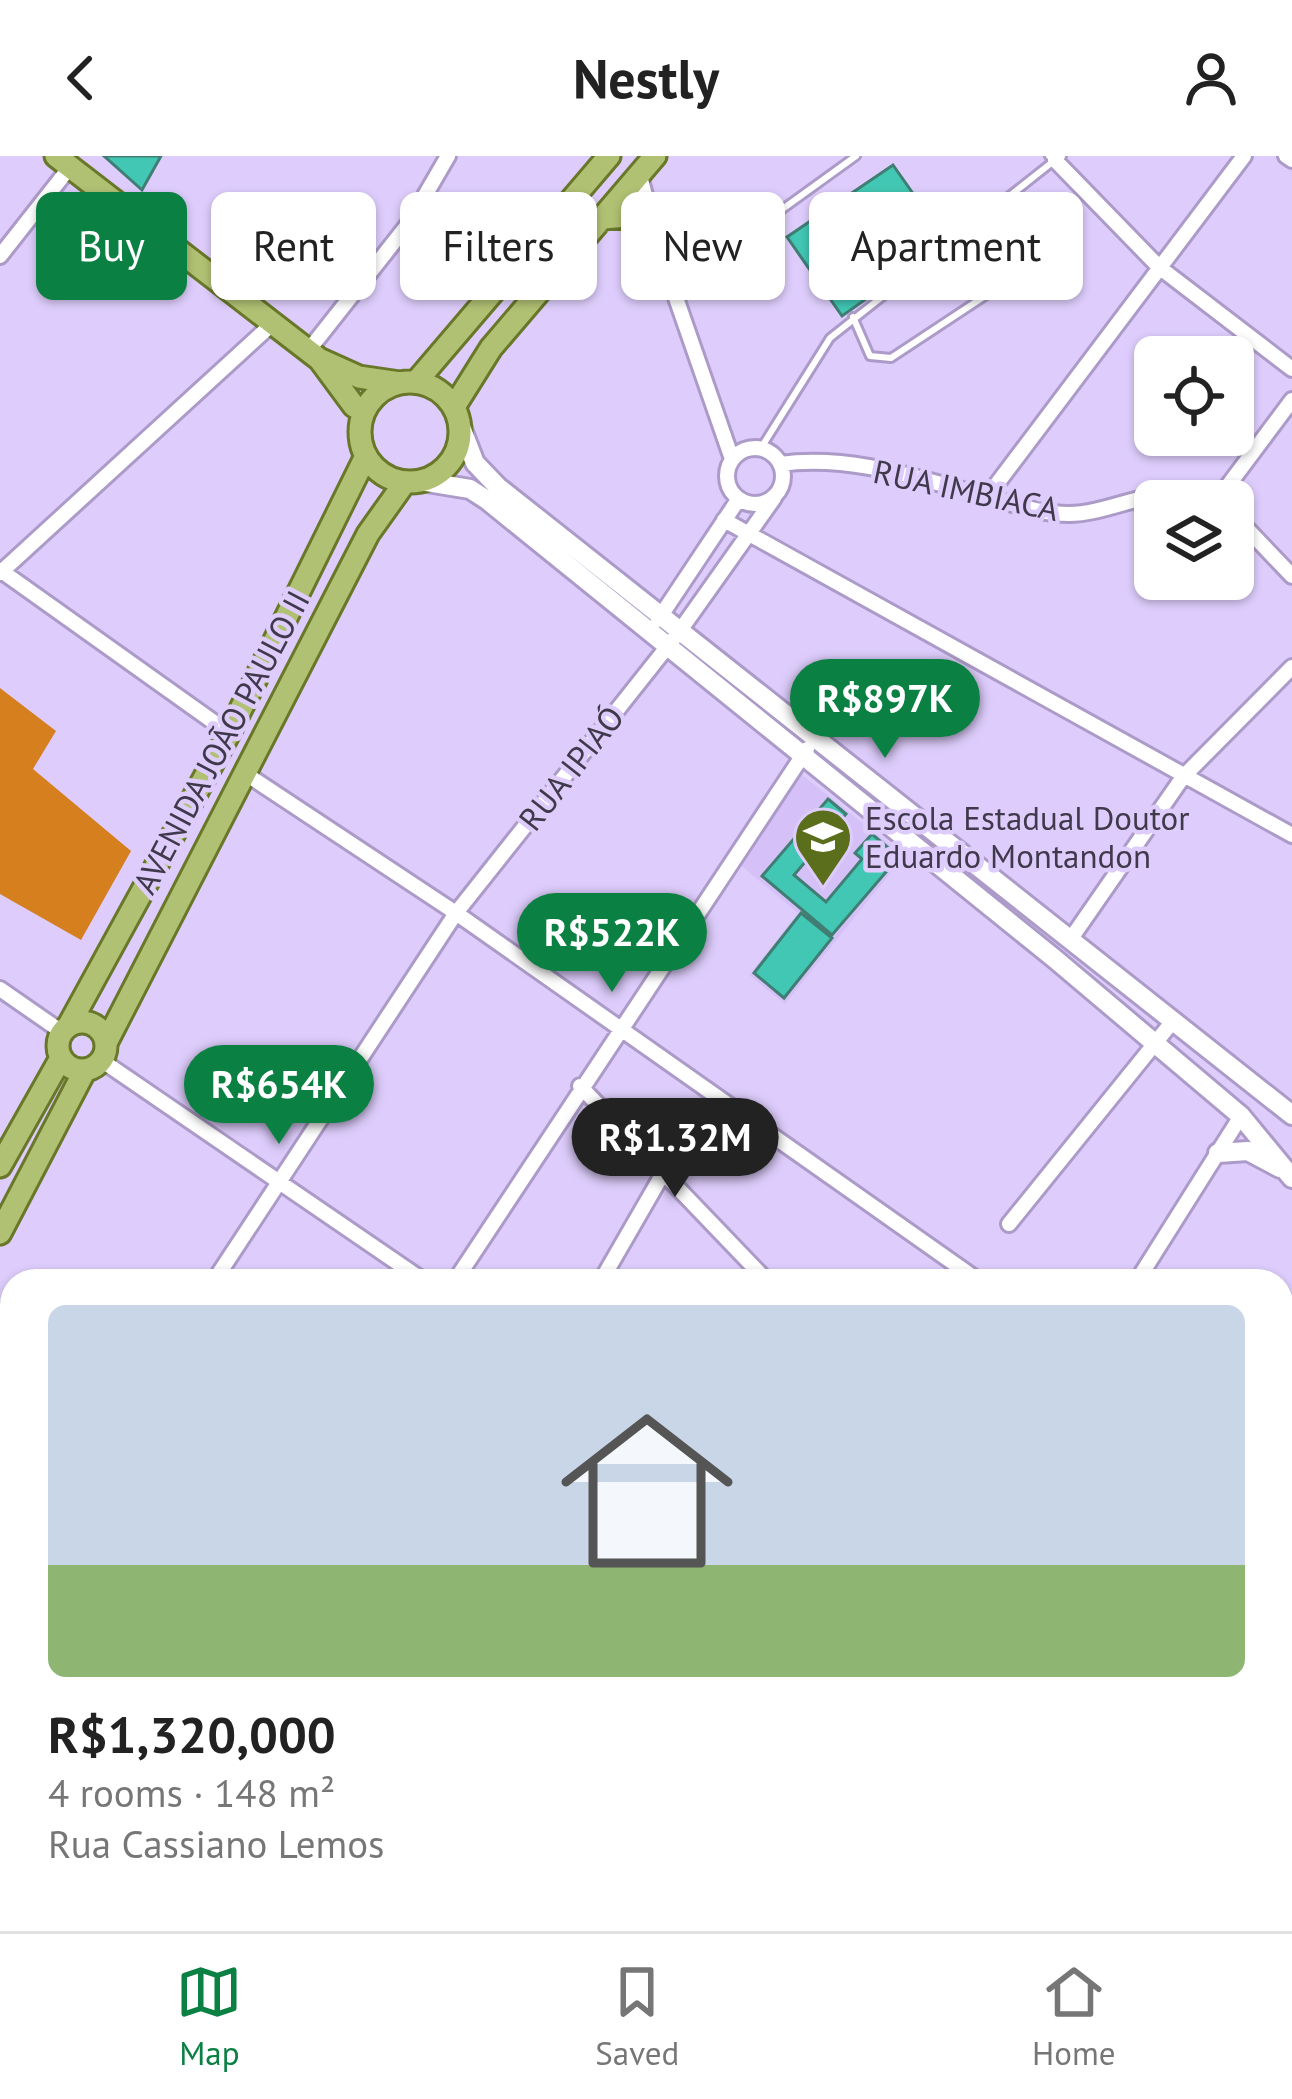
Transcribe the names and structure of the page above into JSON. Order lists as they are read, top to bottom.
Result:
{
  "streets": {
    "main road": ["AVENIDA JOÃO PAULO II"],
    "street": ["RUA IMBIACA", "RUA IPIAÓ"]
  },
  "crossings": [
    ["RUA IMBIACA", "RUA IPIAÓ"]
  ],
  "places": {
    "school or university": ["Escola Estadual Doutor Eduardo Montandon"]
  },
  "page": {
    "header": "Nestly",
    "chip": [
      "Buy",
      "Rent",
      "Filters",
      "New",
      "Apartment"
    ],
    "price": [
      "R$897K",
      "R$522K",
      "R$654K",
      "R$1.32M"
    ],
    "list": [
      {
        "name": "R$1,320,000",
        "note": "4 rooms · 148 m² · Rua Cassiano Lemos"
      }
    ],
    "tabs": ["Map", "Saved", "Home"]
  }
}
